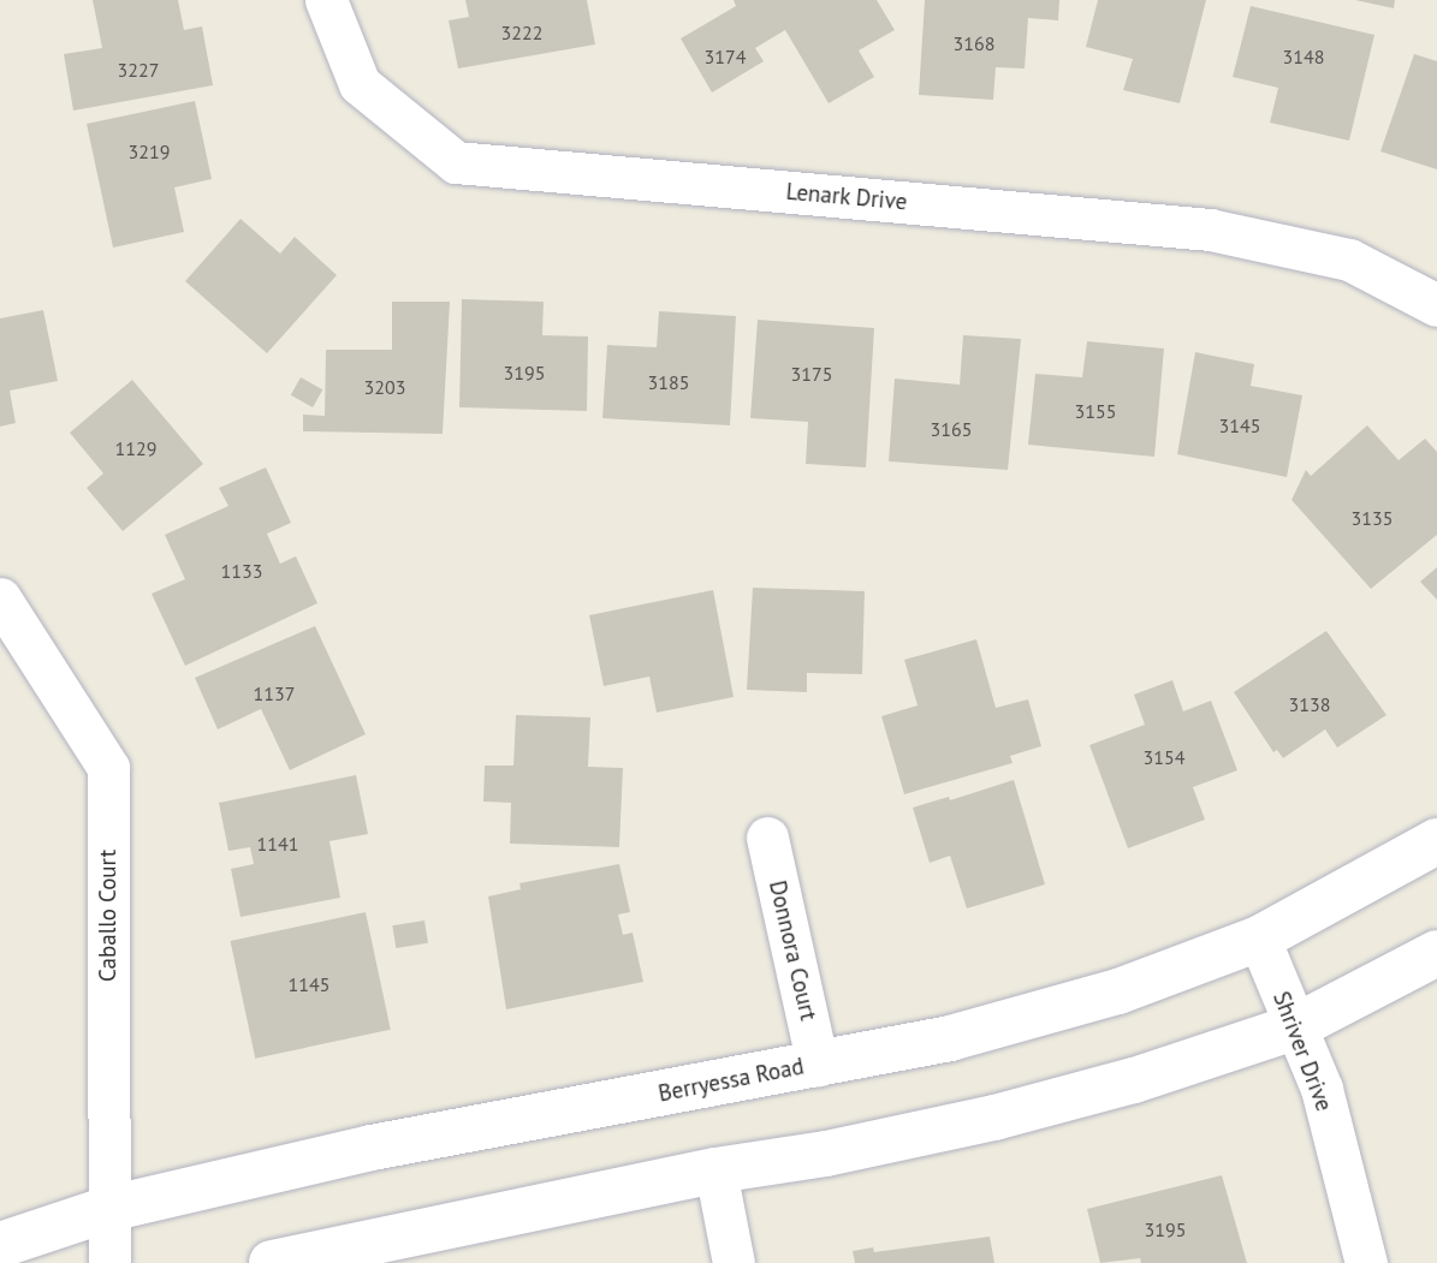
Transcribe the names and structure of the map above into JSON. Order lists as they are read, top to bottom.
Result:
{
  "streets": {
    "main road": ["Berryessa Road"],
    "street": [
      "Lenark Drive",
      "Caballo Court",
      "Donnora Court",
      "Shriver Drive"
    ]
  },
  "crossings": [
    ["Caballo Court", "Berryessa Road"],
    ["Donnora Court", "Berryessa Road"],
    ["Shriver Drive", "Berryessa Road"]
  ],
  "house_numbers": [
    "3222",
    "3168",
    "3174",
    "3148",
    "3227",
    "3219",
    "3195",
    "3175",
    "3185",
    "3203",
    "3155",
    "3145",
    "3165",
    "1129",
    "3135",
    "1133",
    "1137",
    "3138",
    "3154",
    "1141",
    "1145",
    "3195"
  ]
}
